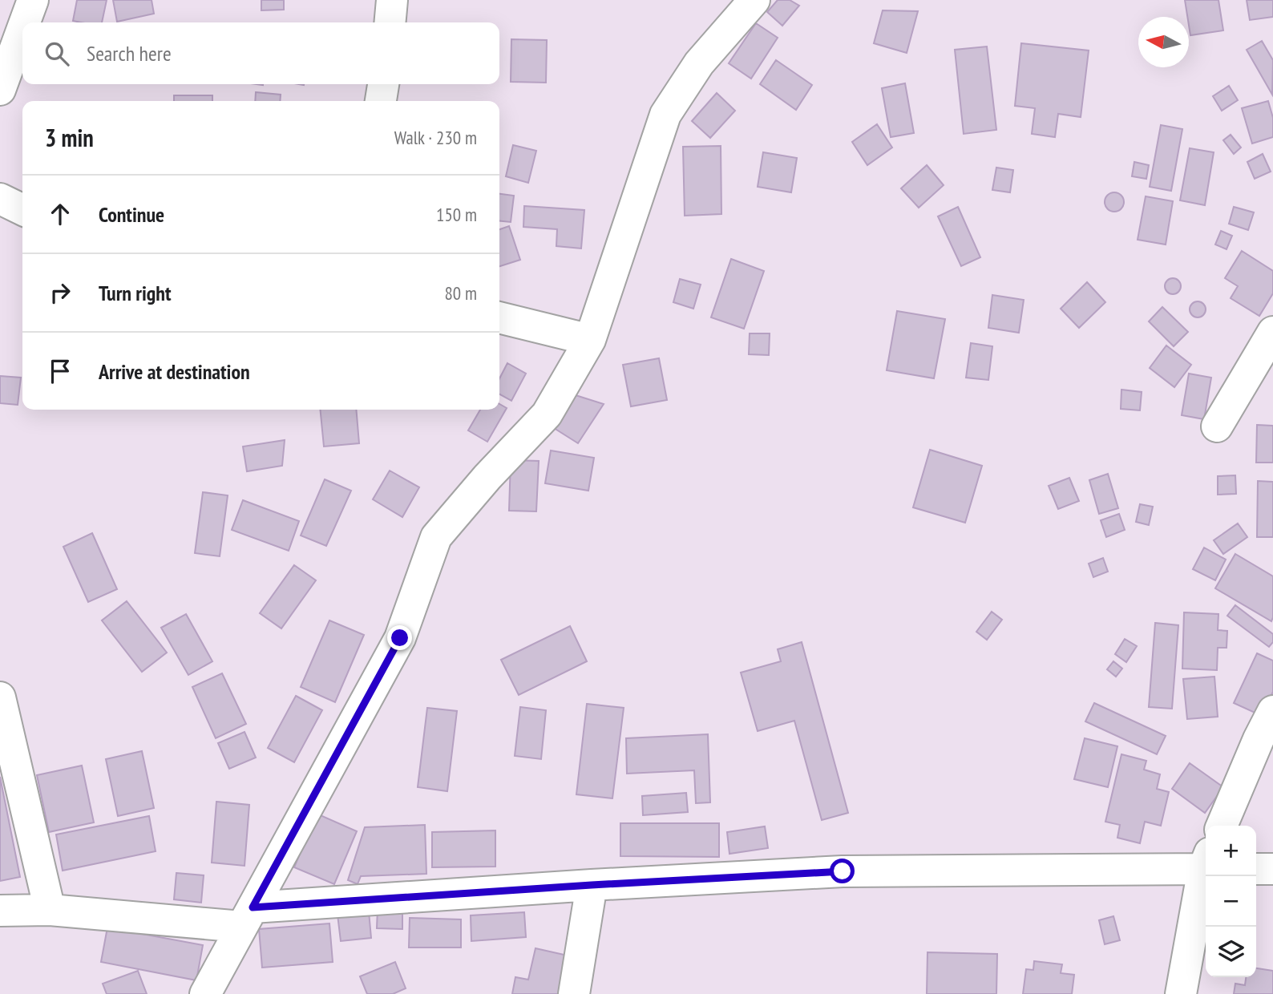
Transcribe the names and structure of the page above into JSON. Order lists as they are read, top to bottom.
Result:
{
  "north": "left",
  "page": {
    "search": "Search here",
    "heading": ["3 min", "Walk · 230 m"],
    "list": [
      ["Continue", "150 m"],
      ["Turn right", "80 m"],
      "Arrive at destination"
    ],
    "map_buttons": ["+", "−"]
  }
}
